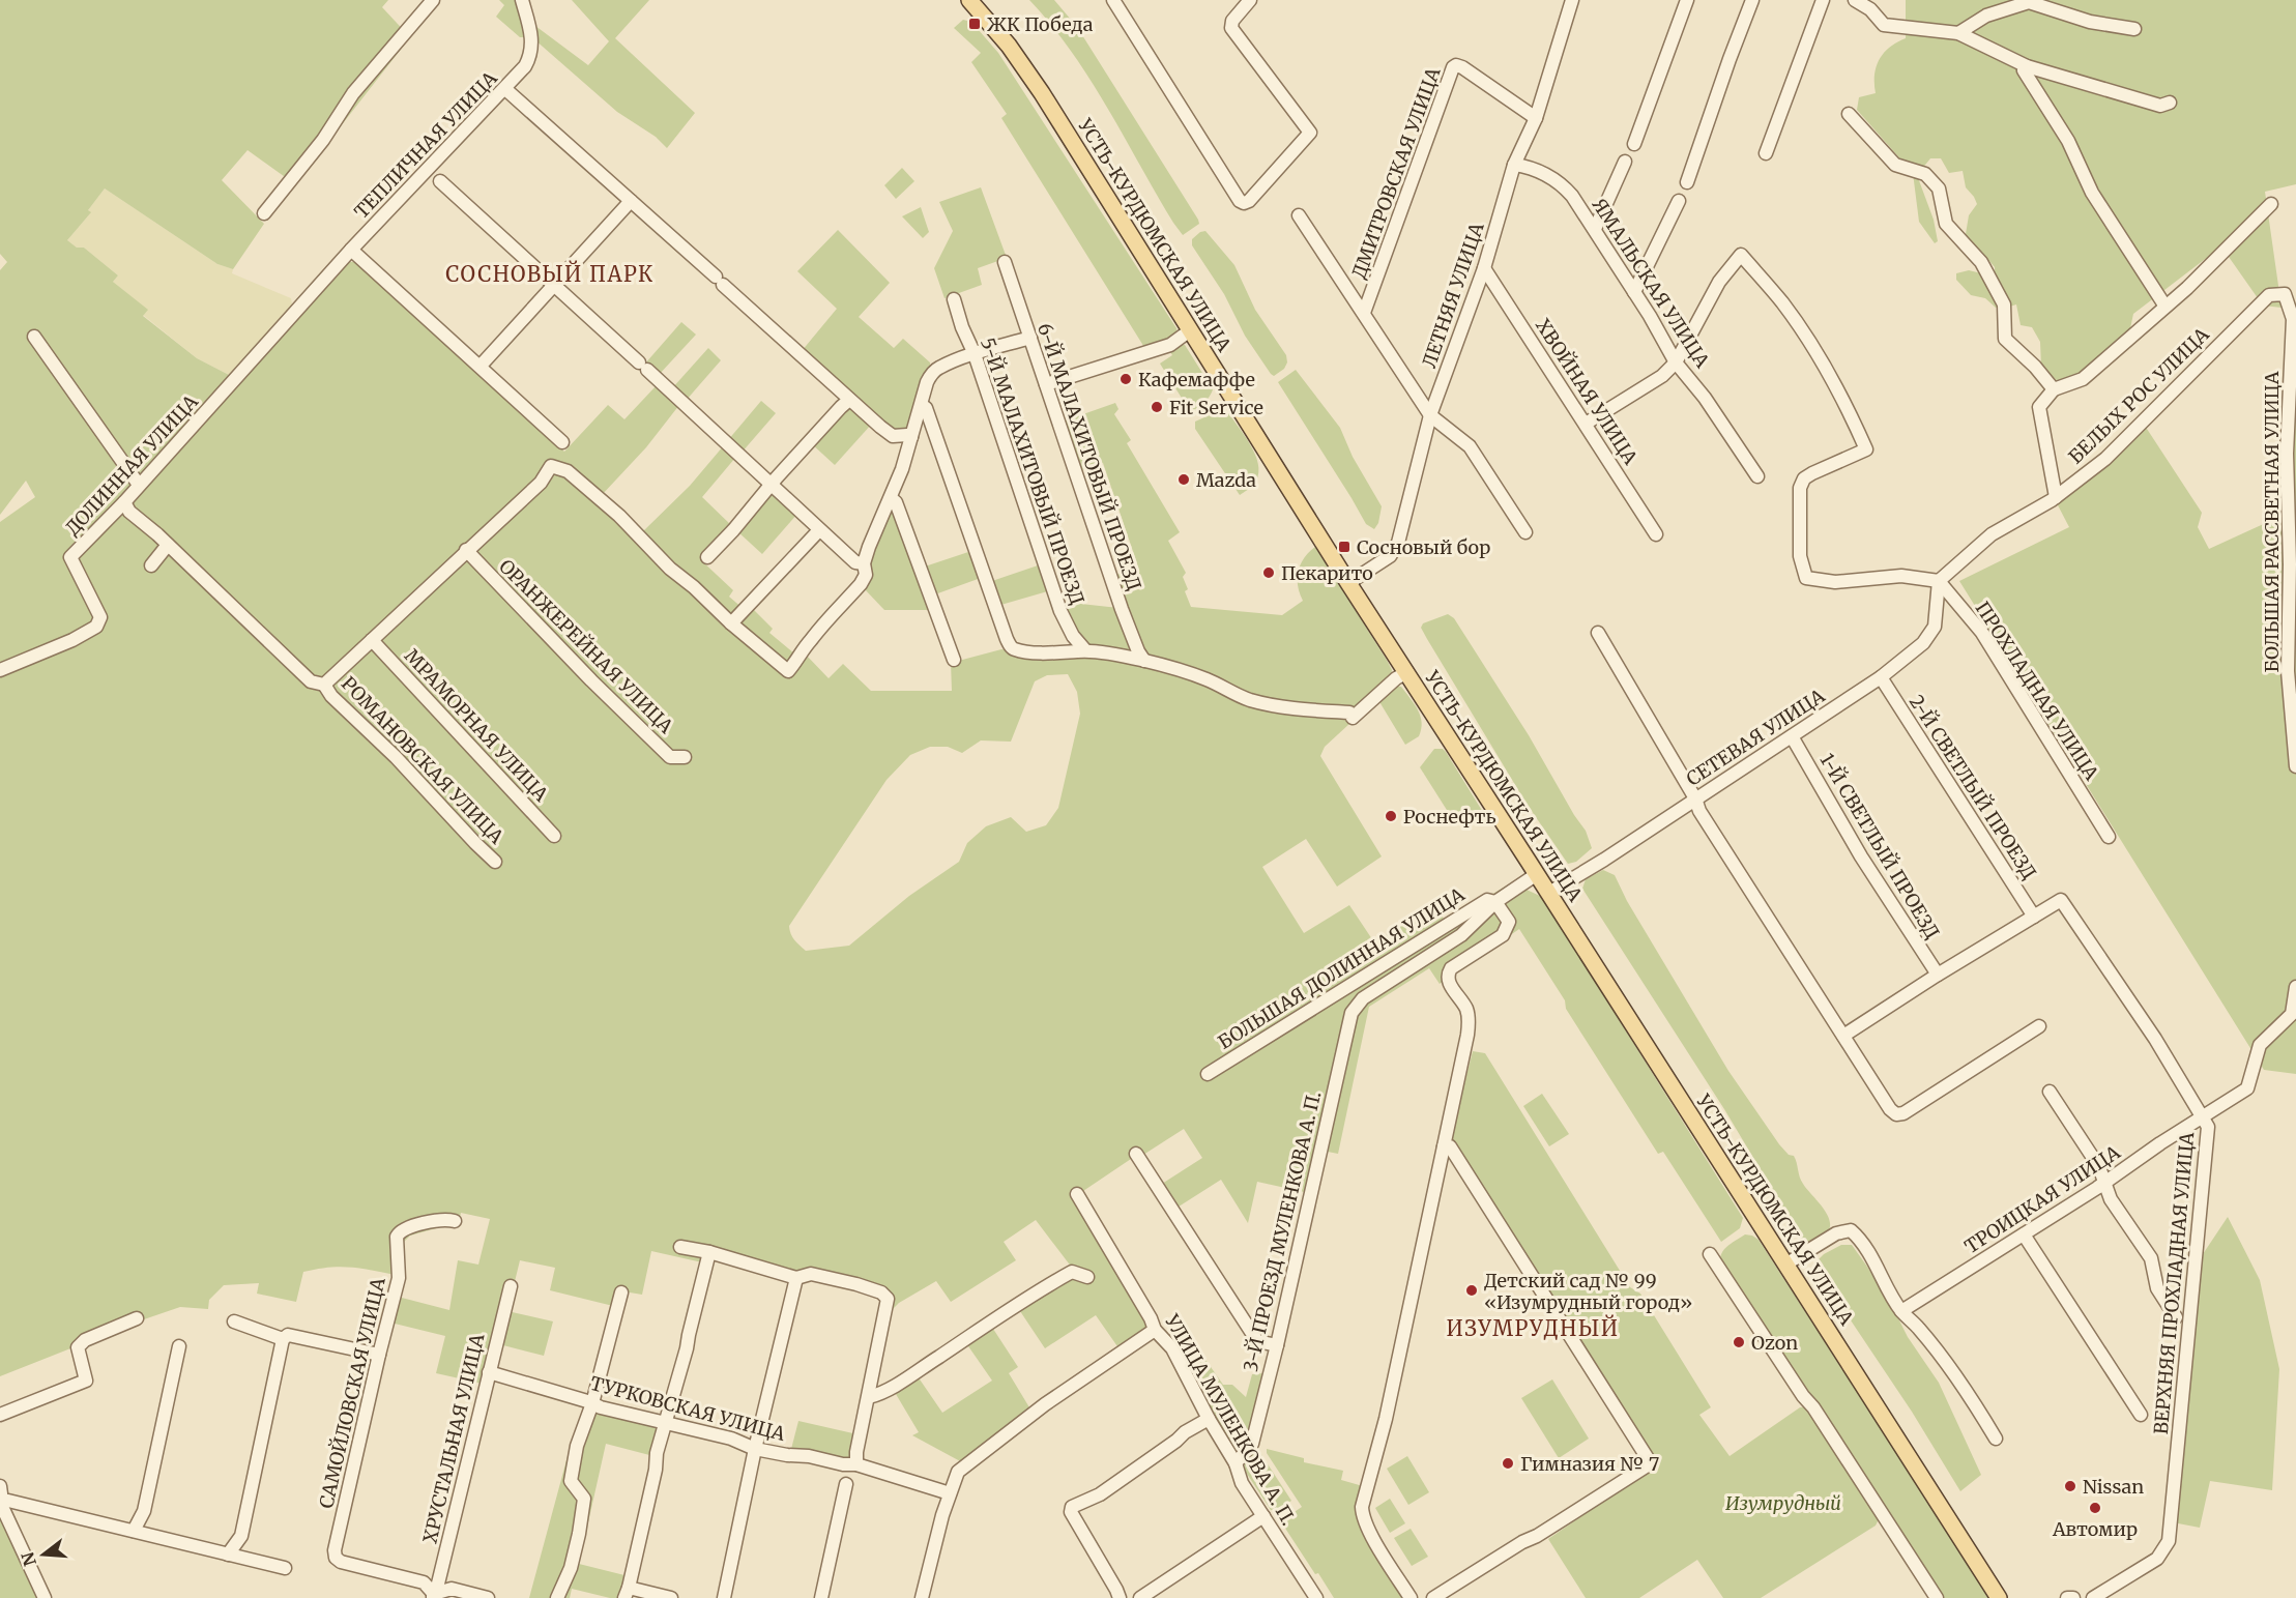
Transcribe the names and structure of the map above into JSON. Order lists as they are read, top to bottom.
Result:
{
  "streets": {
    "main road": ["УСТЬ-КУРДЮМСКАЯ УЛИЦА"],
    "street": [
      "ТЕПЛИЧНАЯ УЛИЦА",
      "ДМИТРОВСКАЯ УЛИЦА",
      "ЯМАЛЬСКАЯ УЛИЦА",
      "ЛЕТНЯЯ УЛИЦА",
      "ХВОЙНАЯ УЛИЦА",
      "БЕЛЫХ РОС УЛИЦА",
      "6-Й МАЛАХИТОВЫЙ ПРОЕЗД",
      "ДОЛИННАЯ УЛИЦА",
      "5-Й МАЛАХИТОВЫЙ ПРОЕЗД",
      "БОЛЬШАЯ РАССВЕТНАЯ УЛИЦА",
      "ОРАНЖЕРЕЙНАЯ УЛИЦА",
      "ПРОХЛАДНАЯ УЛИЦА",
      "МРАМОРНАЯ УЛИЦА",
      "СЕТЕВАЯ УЛИЦА",
      "РОМАНОВСКАЯ УЛИЦА",
      "2-Й СВЕТЛЫЙ ПРОЕЗД",
      "1-Й СВЕТЛЫЙ ПРОЕЗД",
      "БОЛЬШАЯ ДОЛИННАЯ УЛИЦА",
      "ТРОИЦКАЯ УЛИЦА",
      "3-Й ПРОЕЗД МУЛЕНКОВА А. П.",
      "ВЕРХНЯЯ ПРОХЛАДНАЯ УЛИЦА",
      "САМОЙЛОВСКАЯ УЛИЦА",
      "ТУРКОВСКАЯ УЛИЦА",
      "УЛИЦА МУЛЕНКОВА А. П.",
      "ХРУСТАЛЬНАЯ УЛИЦА"
    ]
  },
  "crossings": [
    ["ТЕПЛИЧНАЯ УЛИЦА", "ДОЛИННАЯ УЛИЦА"],
    ["ДМИТРОВСКАЯ УЛИЦА", "ЛЕТНЯЯ УЛИЦА"],
    ["УСТЬ-КУРДЮМСКАЯ УЛИЦА", "ЛЕТНЯЯ УЛИЦА"],
    ["УСТЬ-КУРДЮМСКАЯ УЛИЦА", "СЕТЕВАЯ УЛИЦА"],
    ["УСТЬ-КУРДЮМСКАЯ УЛИЦА", "БОЛЬШАЯ ДОЛИННАЯ УЛИЦА"],
    ["ЯМАЛЬСКАЯ УЛИЦА", "ЛЕТНЯЯ УЛИЦА"],
    ["ЛЕТНЯЯ УЛИЦА", "ХВОЙНАЯ УЛИЦА"],
    ["БЕЛЫХ РОС УЛИЦА", "БОЛЬШАЯ РАССВЕТНАЯ УЛИЦА"],
    ["БЕЛЫХ РОС УЛИЦА", "ПРОХЛАДНАЯ УЛИЦА"],
    ["БЕЛЫХ РОС УЛИЦА", "СЕТЕВАЯ УЛИЦА"],
    ["ДОЛИННАЯ УЛИЦА", "РОМАНОВСКАЯ УЛИЦА"],
    ["ПРОХЛАДНАЯ УЛИЦА", "СЕТЕВАЯ УЛИЦА"],
    ["СЕТЕВАЯ УЛИЦА", "2-Й СВЕТЛЫЙ ПРОЕЗД"],
    ["СЕТЕВАЯ УЛИЦА", "1-Й СВЕТЛЫЙ ПРОЕЗД"],
    ["2-Й СВЕТЛЫЙ ПРОЕЗД", "ВЕРХНЯЯ ПРОХЛАДНАЯ УЛИЦА"],
    ["БОЛЬШАЯ ДОЛИННАЯ УЛИЦА", "3-Й ПРОЕЗД МУЛЕНКОВА А. П."],
    ["ТРОИЦКАЯ УЛИЦА", "ВЕРХНЯЯ ПРОХЛАДНАЯ УЛИЦА"],
    ["3-Й ПРОЕЗД МУЛЕНКОВА А. П.", "УЛИЦА МУЛЕНКОВА А. П."],
    ["САМОЙЛОВСКАЯ УЛИЦА", "ХРУСТАЛЬНАЯ УЛИЦА"],
    ["ТУРКОВСКАЯ УЛИЦА", "ХРУСТАЛЬНАЯ УЛИЦА"]
  ],
  "districts": ["СОСНОВЫЙ ПАРК", "ИЗУМРУДНЫЙ"],
  "parks": ["Изумрудный"],
  "places": {
    "transit": ["ЖК Победа", "Сосновый бор"],
    "other": [
      "Кафемаффе",
      "Fit Service",
      "Mazda",
      "Пекарито",
      "Роснефть",
      "Детский сад № 99 «Изумрудный город»",
      "Ozon",
      "Гимназия № 7",
      "Nissan",
      "Автомир"
    ]
  },
  "north": "left"
}
